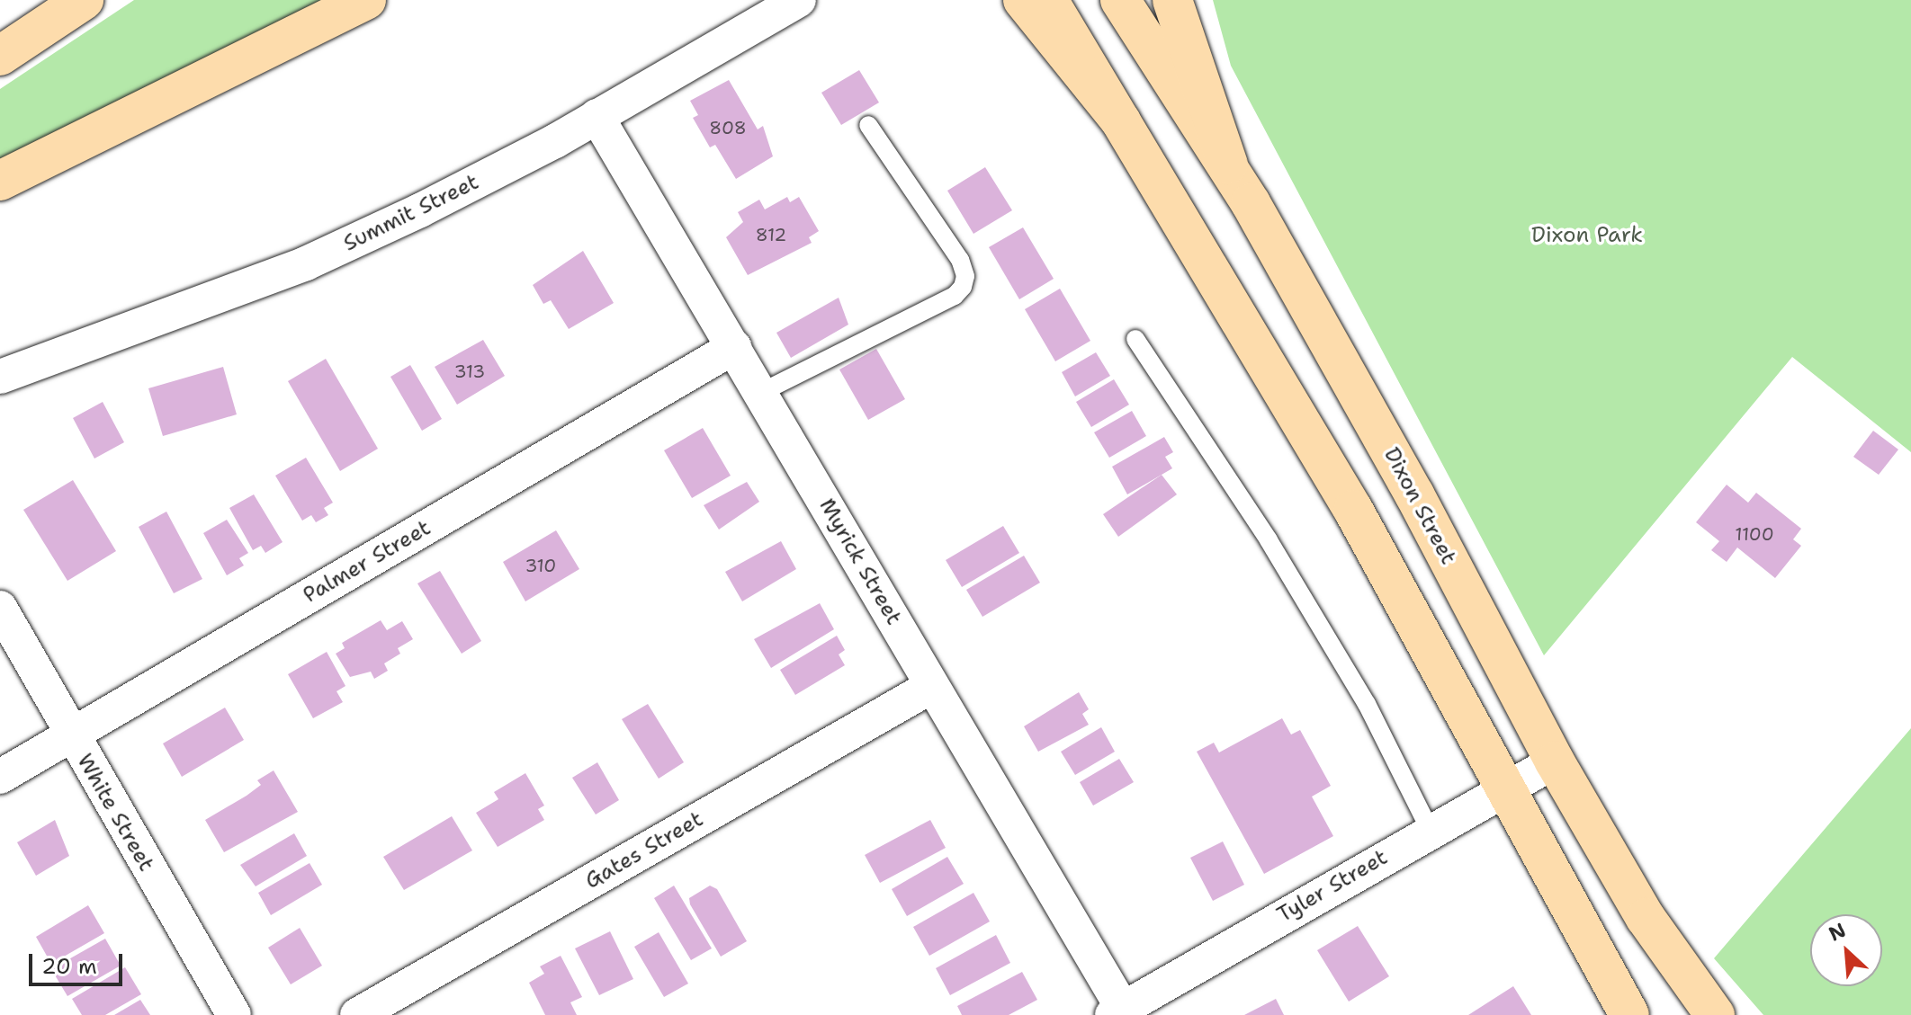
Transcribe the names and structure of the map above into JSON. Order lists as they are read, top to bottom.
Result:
{
  "streets": {
    "main road": ["Dixon Street"],
    "street": [
      "Summit Street",
      "Palmer Street",
      "Myrick Street",
      "White Street",
      "Gates Street",
      "Tyler Street"
    ]
  },
  "crossings": [
    ["Summit Street", "Myrick Street"],
    ["Dixon Street", "Tyler Street"],
    ["Palmer Street", "Myrick Street"],
    ["Palmer Street", "White Street"],
    ["Myrick Street", "Gates Street"],
    ["Myrick Street", "Tyler Street"]
  ],
  "parks": ["Dixon Park"],
  "house_numbers": [
    "808",
    "812",
    "313",
    "1100",
    "310"
  ],
  "scale_bar": "20 m",
  "north": "top left"
}
